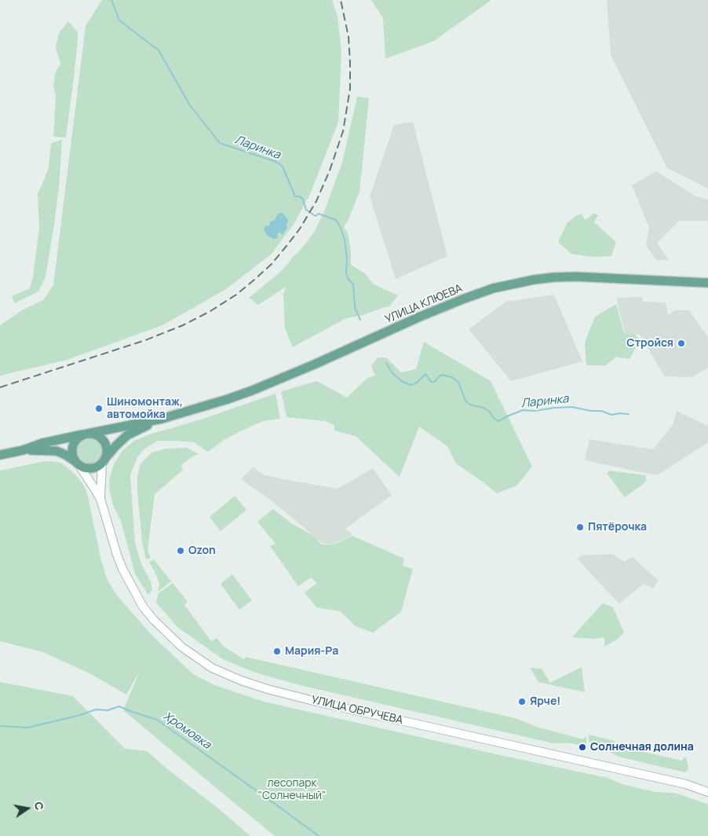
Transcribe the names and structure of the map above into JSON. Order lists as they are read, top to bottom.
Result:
{
  "streets": {
    "main road": ["УЛИЦА КЛЮЕВА"],
    "street": ["УЛИЦА ОБРУЧЕВА"]
  },
  "crossings": [
    ["УЛИЦА КЛЮЕВА", "УЛИЦА ОБРУЧЕВА"]
  ],
  "water": ["Ларинка", "Хромовка"],
  "parks": ["лесопарк \"Солнечный\""],
  "places": [
    "Стройся",
    "Шиномонтаж, автомойка",
    "Пятёрочка",
    "Ozon",
    "Мария-Ра",
    "Ярче!",
    "Солнечная долина"
  ],
  "north": "right"
}
